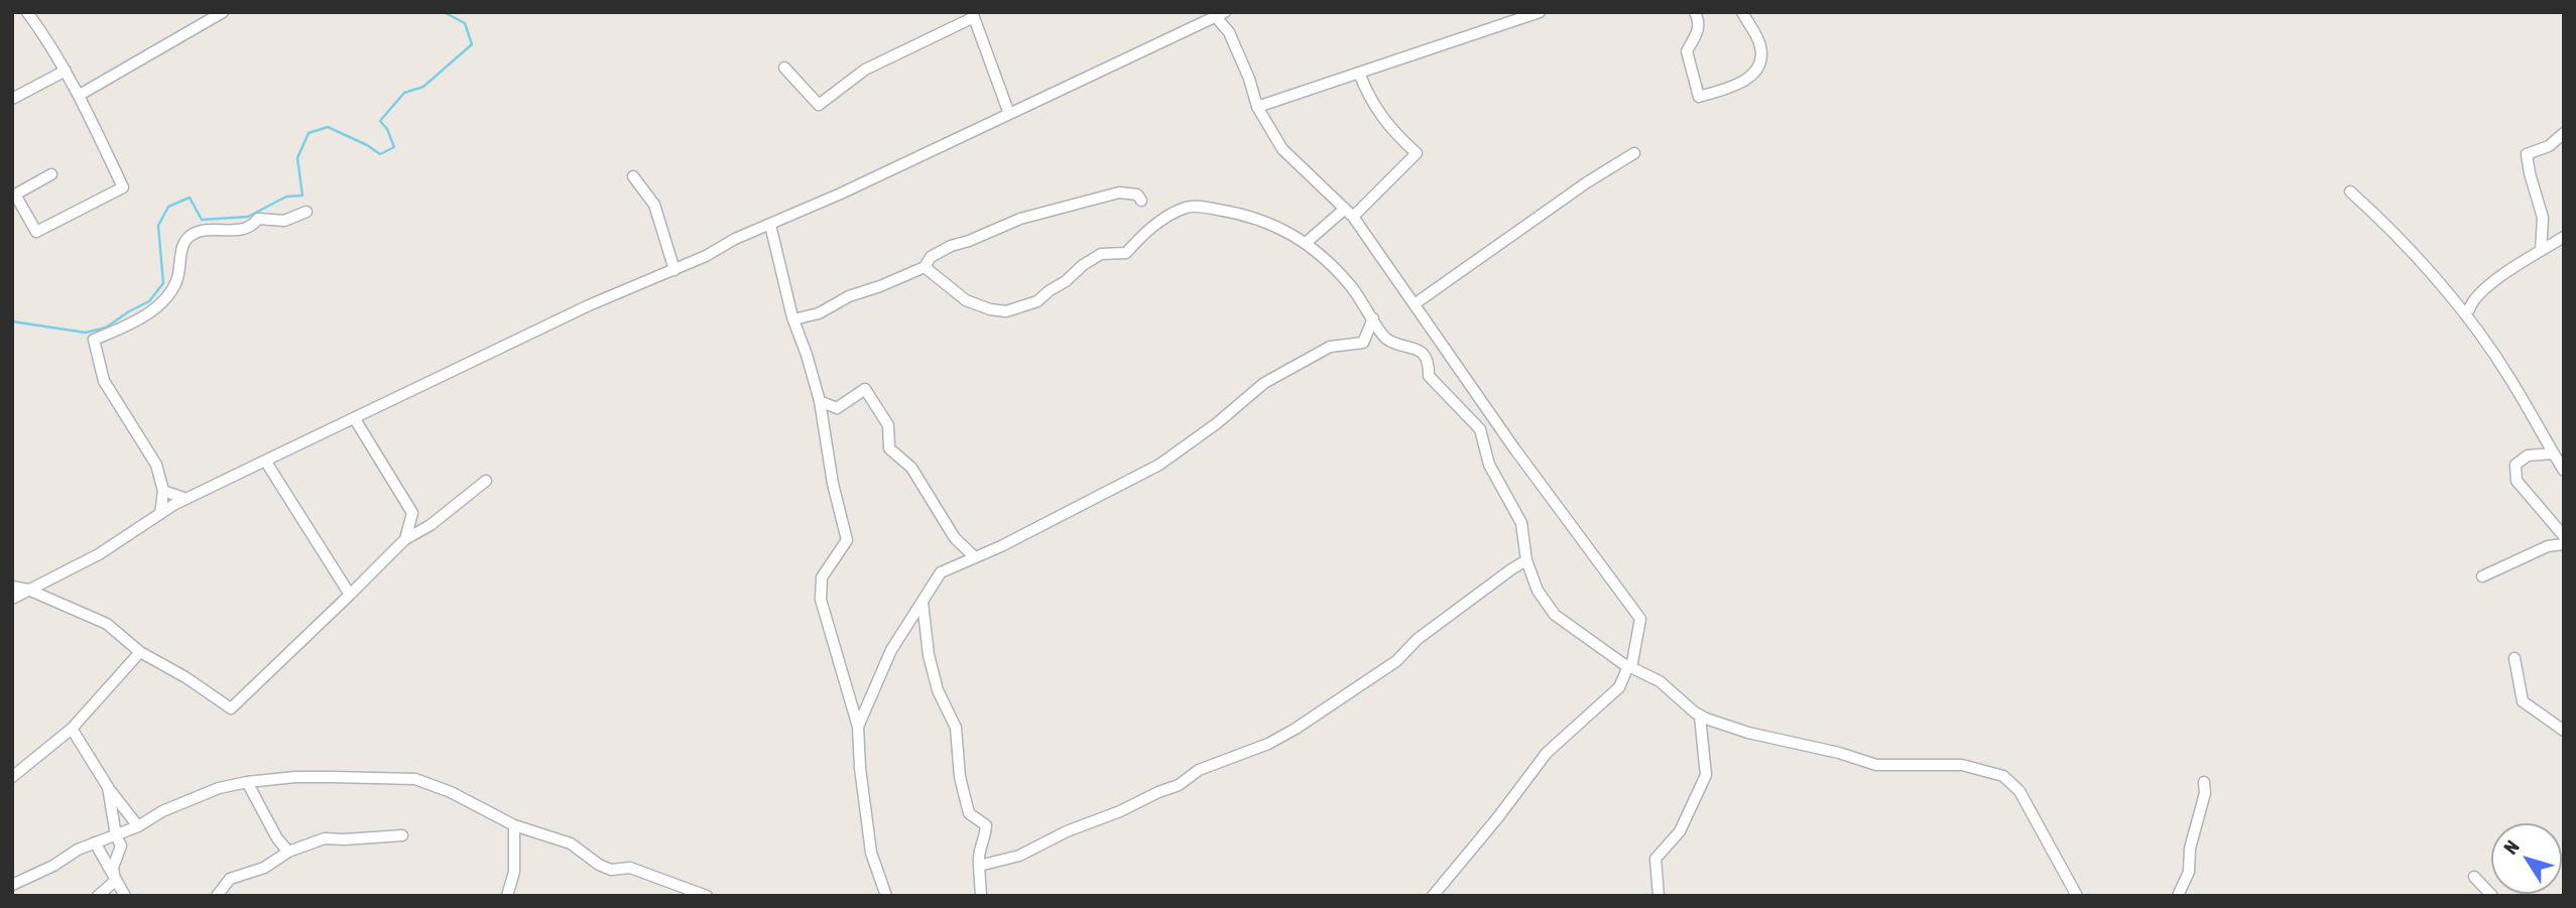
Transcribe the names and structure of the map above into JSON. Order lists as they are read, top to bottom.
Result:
{
  "north": "top left"
}
